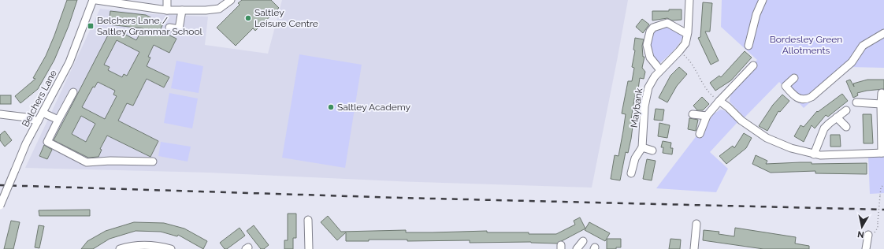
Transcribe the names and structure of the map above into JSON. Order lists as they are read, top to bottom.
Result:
{
  "streets": {
    "street": ["Belchers Lane", "Maybank"]
  },
  "parks": ["Bordesley Green Allotments"],
  "places": {
    "other": ["Saltley Leisure Centre", "Saltley Academy"],
    "transit": ["Belchers Lane / Saltley Grammar School"]
  },
  "north": "bottom"
}
